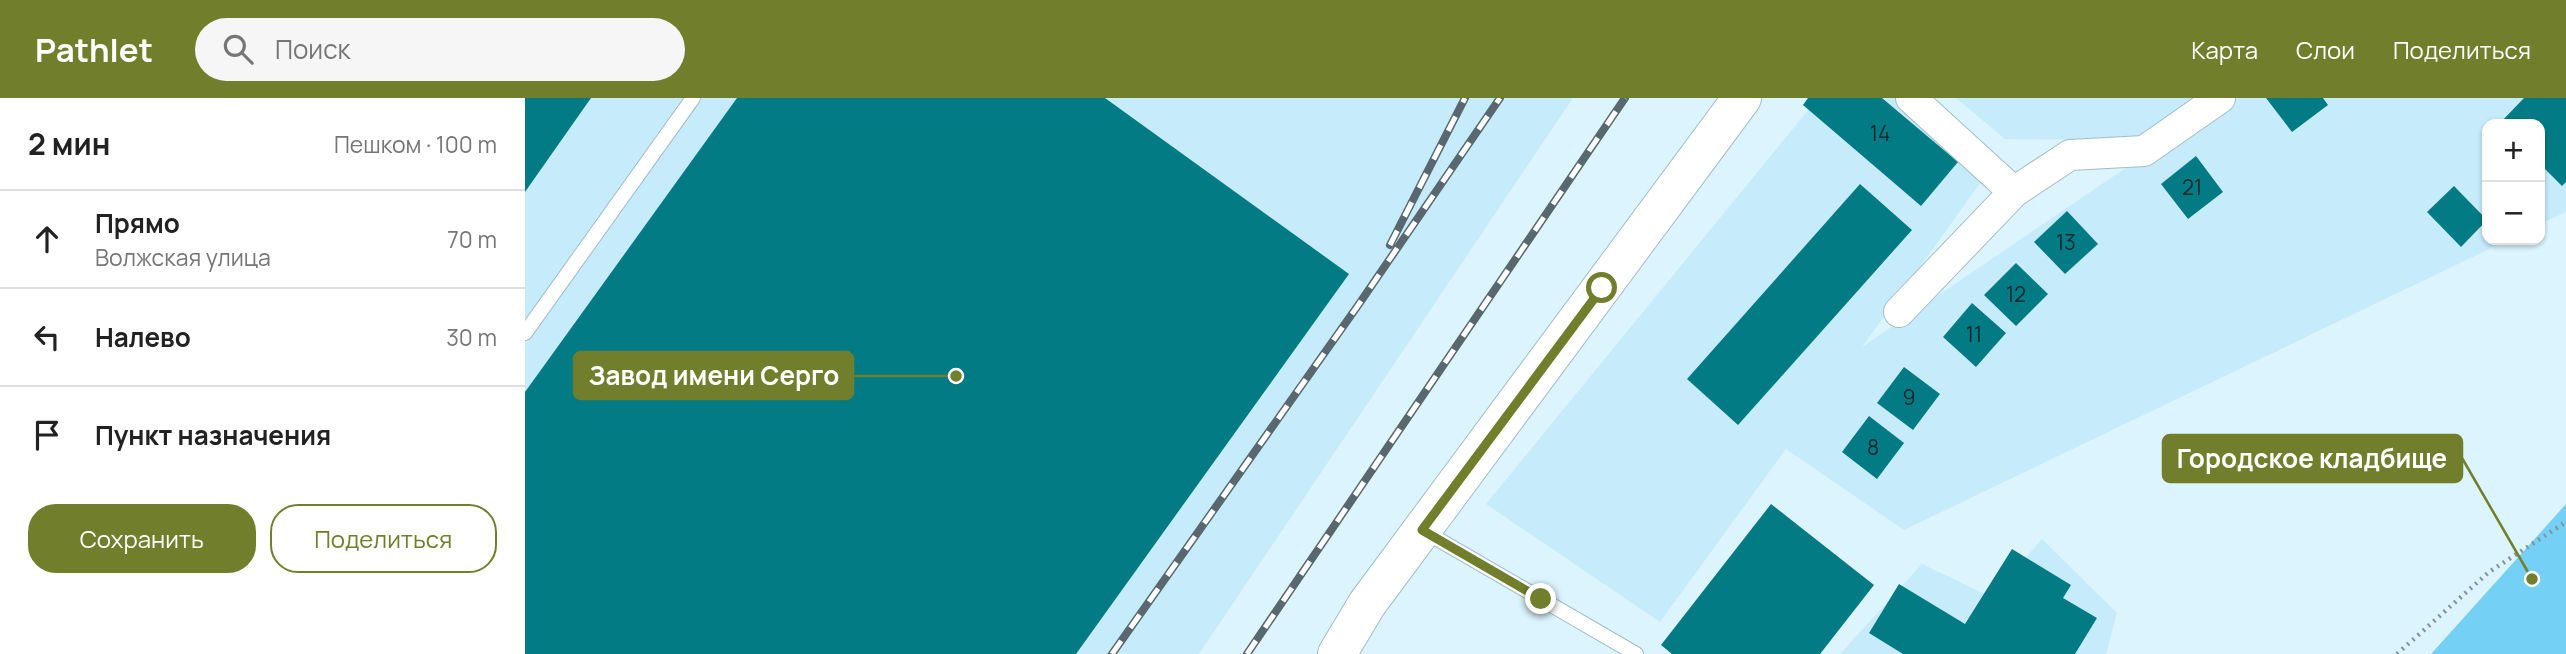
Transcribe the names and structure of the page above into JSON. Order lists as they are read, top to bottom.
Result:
{
  "places": ["Завод имени Серго", "Городское кладбище"],
  "house_numbers": [
    "14",
    "21",
    "13",
    "12",
    "11",
    "9",
    "8"
  ],
  "page": {
    "header": "Pathlet",
    "search": "Поиск",
    "nav": ["Карта", "Слои", "Поделиться"],
    "heading": ["2 мин", "Пешком · 100 m"],
    "map_buttons": ["+", "−"],
    "list": [
      ["Прямо", "Волжская улица", "70 m"],
      ["Налево", "30 m"],
      "Пункт назначения"
    ],
    "buttons": ["Сохранить", "Поделиться"]
  }
}
